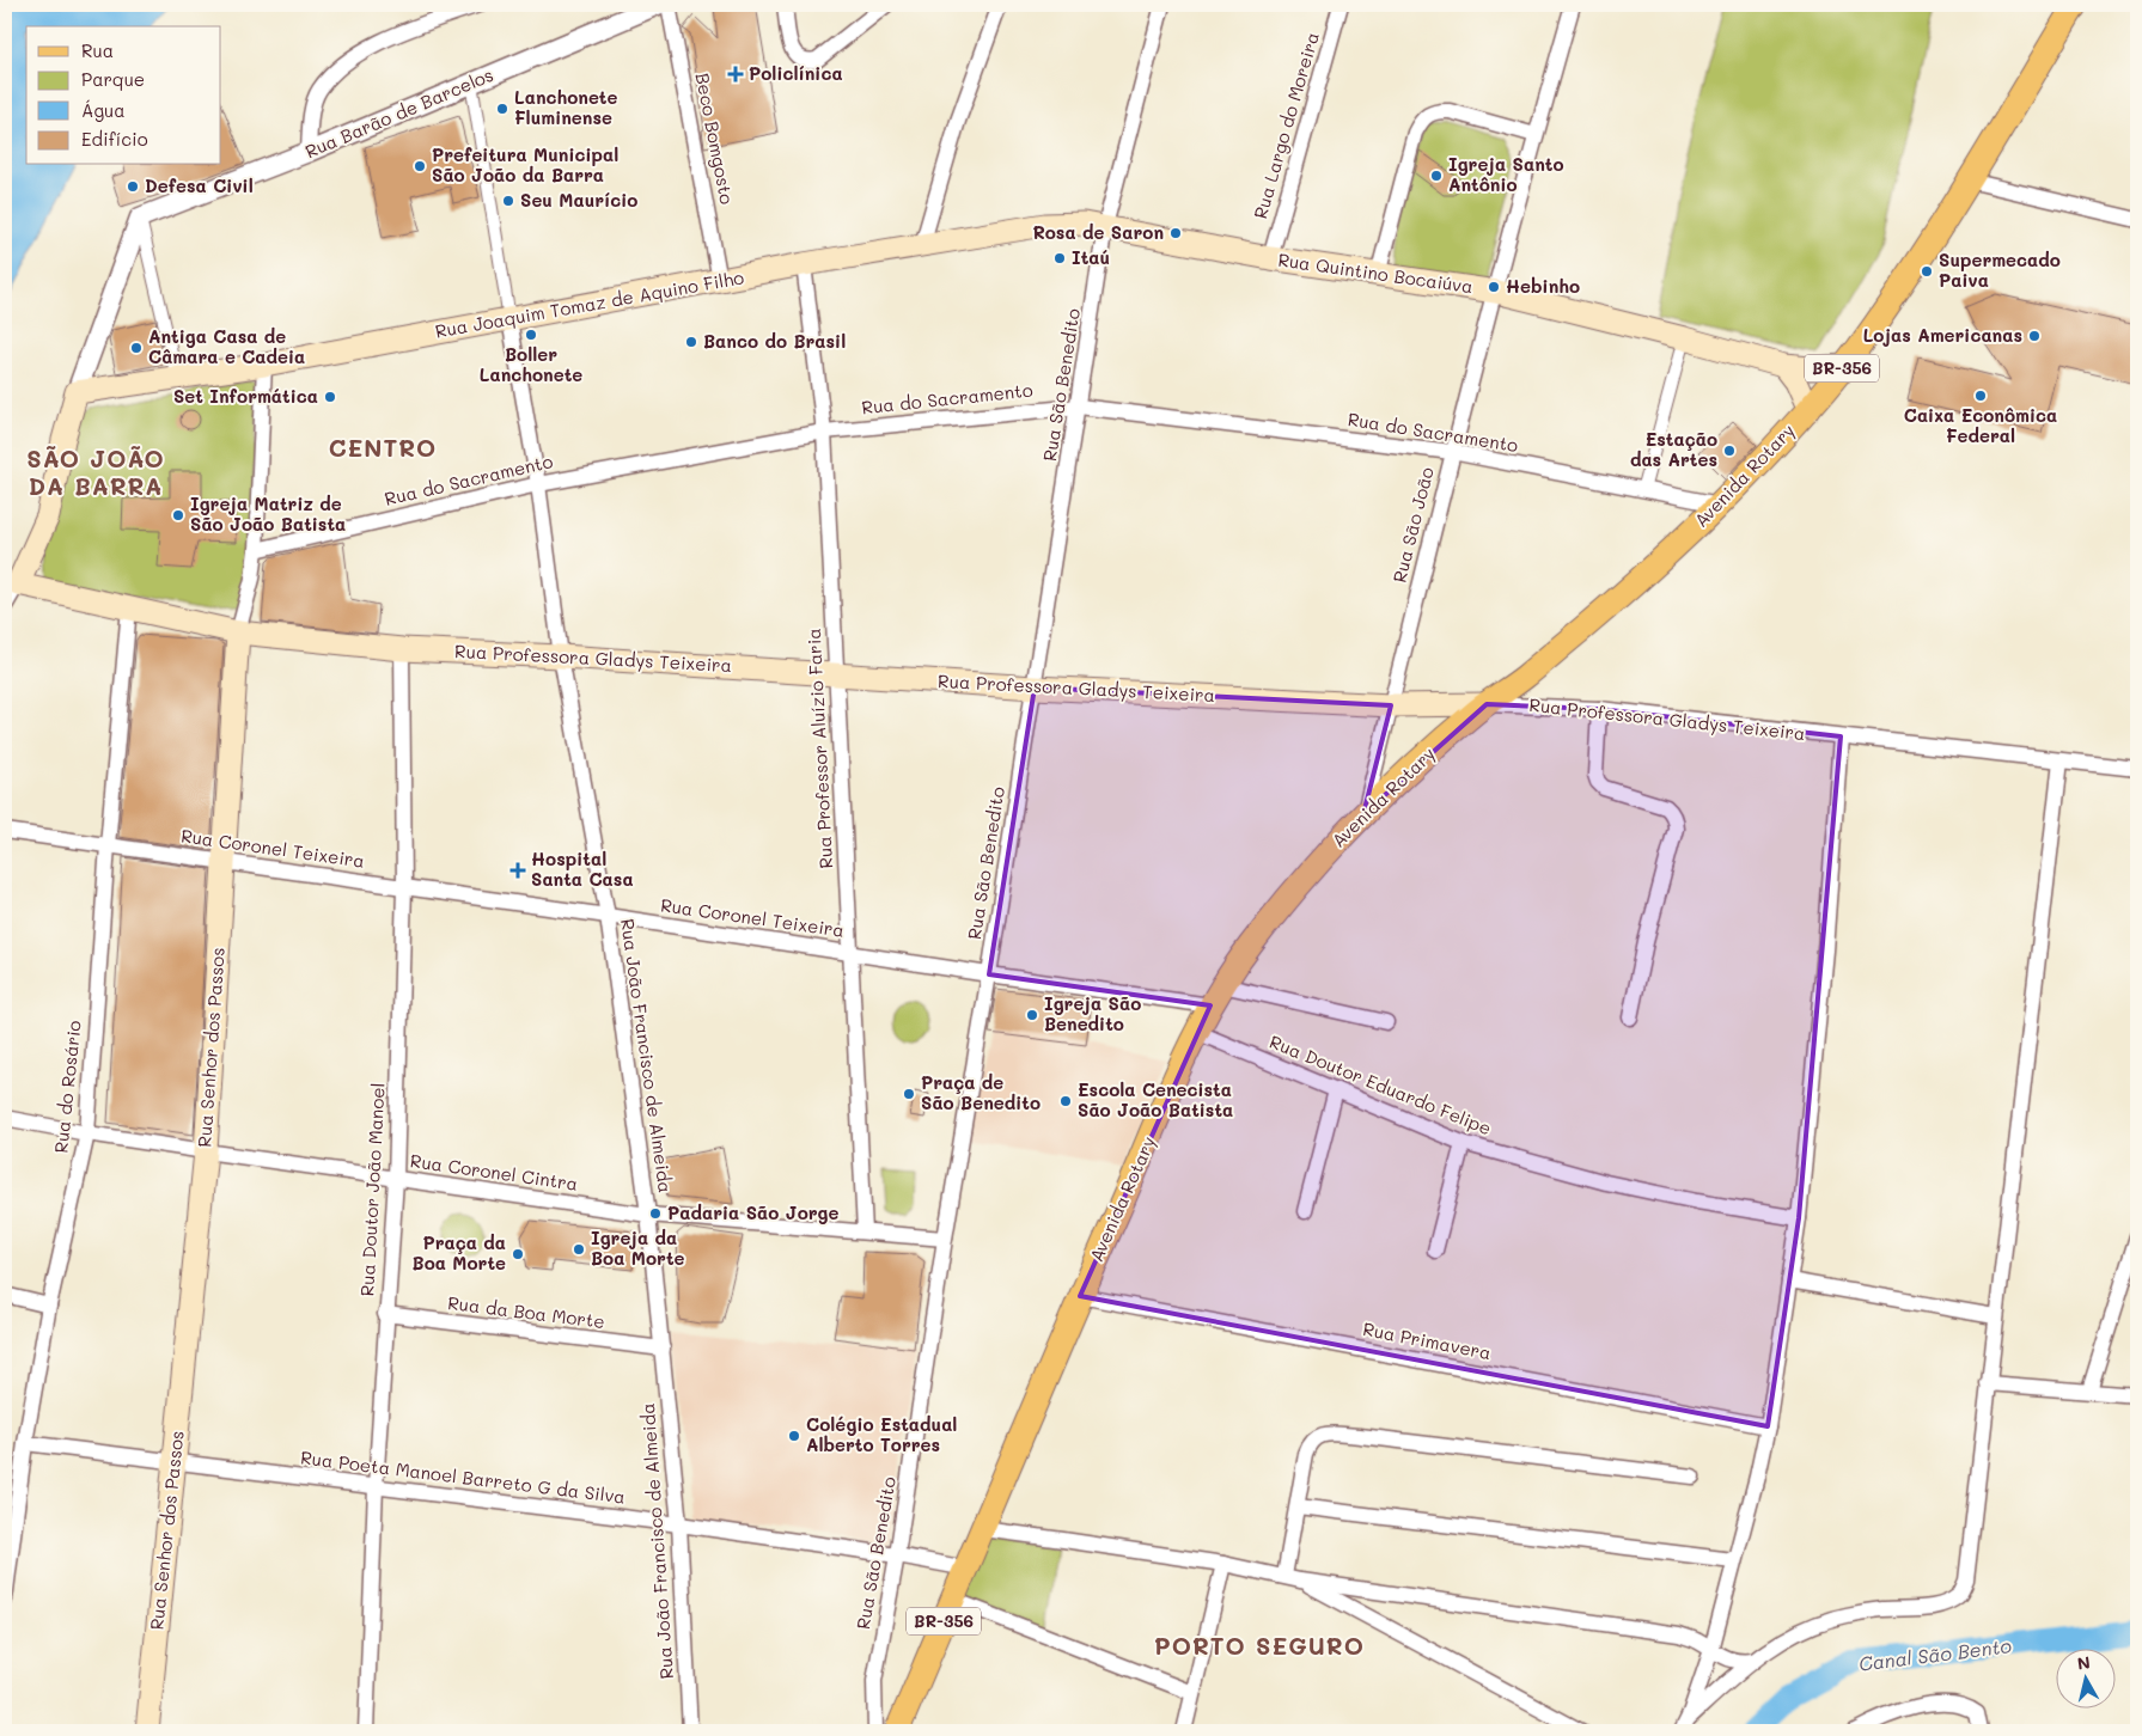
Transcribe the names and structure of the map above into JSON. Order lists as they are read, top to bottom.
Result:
{
  "streets": {
    "main road": [
      "Rua Quintino Bocaiúva",
      "Rua Joaquim Tomaz de Aquino Filho",
      "BR-356",
      "Avenida Rotary",
      "Rua Professora Gladys Teixeira",
      "Rua Senhor dos Passos"
    ],
    "street": [
      "Rua Barão de Barcelos",
      "Rua Largo do Moreira",
      "Beco Bomgosto",
      "Rua São Benedito",
      "Rua do Sacramento",
      "Rua São João",
      "Rua Professor Aluízio Faria",
      "Rua Coronel Teixeira",
      "Rua João Francisco de Almeida",
      "Rua Doutor Eduardo Felipe",
      "Rua do Rosário",
      "Rua Coronel Cintra",
      "Rua Doutor João Manoel",
      "Rua da Boa Morte",
      "Rua Primavera",
      "Rua Poeta Manoel Barreto G da Silva"
    ]
  },
  "crossings": [
    ["Rua Largo do Moreira", "Rua Quintino Bocaiúva"],
    ["Beco Bomgosto", "Rua Joaquim Tomaz de Aquino Filho"],
    ["Rua Quintino Bocaiúva", "Rua Joaquim Tomaz de Aquino Filho"],
    ["Rua Quintino Bocaiúva", "Rua São Benedito"],
    ["Rua Quintino Bocaiúva", "Avenida Rotary"],
    ["Rua Quintino Bocaiúva", "Rua São João"],
    ["Rua Joaquim Tomaz de Aquino Filho", "Rua São Benedito"],
    ["Rua Joaquim Tomaz de Aquino Filho", "Rua Professor Aluízio Faria"],
    ["Rua Joaquim Tomaz de Aquino Filho", "Rua Senhor dos Passos"],
    ["Rua Joaquim Tomaz de Aquino Filho", "Rua João Francisco de Almeida"],
    ["Rua São Benedito", "Rua do Sacramento"],
    ["Rua São Benedito", "Rua Professora Gladys Teixeira"],
    ["Rua São Benedito", "Rua Coronel Teixeira"],
    ["Rua São Benedito", "Rua Coronel Cintra"],
    ["Rua São Benedito", "Rua Poeta Manoel Barreto G da Silva"],
    ["Rua do Sacramento", "Avenida Rotary"],
    ["Rua do Sacramento", "Rua São João"],
    ["Rua do Sacramento", "Rua Professor Aluízio Faria"],
    ["Rua do Sacramento", "Rua Senhor dos Passos"],
    ["Rua do Sacramento", "Rua João Francisco de Almeida"],
    ["Avenida Rotary", "Rua São João"],
    ["Avenida Rotary", "Rua Professora Gladys Teixeira"],
    ["Avenida Rotary", "Rua Coronel Teixeira"],
    ["Avenida Rotary", "Rua Doutor Eduardo Felipe"],
    ["Avenida Rotary", "Rua Primavera"],
    ["Avenida Rotary", "Rua Poeta Manoel Barreto G da Silva"],
    ["Rua São João", "Rua Professora Gladys Teixeira"],
    ["Rua Professora Gladys Teixeira", "Rua Professor Aluízio Faria"],
    ["Rua Professora Gladys Teixeira", "Rua Senhor dos Passos"],
    ["Rua Professora Gladys Teixeira", "Rua João Francisco de Almeida"],
    ["Rua Professora Gladys Teixeira", "Rua do Rosário"],
    ["Rua Professora Gladys Teixeira", "Rua Doutor João Manoel"],
    ["Rua Professor Aluízio Faria", "Rua Coronel Teixeira"],
    ["Rua Professor Aluízio Faria", "Rua Coronel Cintra"],
    ["Rua Coronel Teixeira", "Rua Senhor dos Passos"],
    ["Rua Coronel Teixeira", "Rua João Francisco de Almeida"],
    ["Rua Coronel Teixeira", "Rua do Rosário"],
    ["Rua Coronel Teixeira", "Rua Doutor João Manoel"],
    ["Rua Senhor dos Passos", "Rua Coronel Cintra"],
    ["Rua Senhor dos Passos", "Rua Poeta Manoel Barreto G da Silva"],
    ["Rua João Francisco de Almeida", "Rua Coronel Cintra"],
    ["Rua João Francisco de Almeida", "Rua da Boa Morte"],
    ["Rua João Francisco de Almeida", "Rua Poeta Manoel Barreto G da Silva"],
    ["Rua do Rosário", "Rua Coronel Cintra"],
    ["Rua do Rosário", "Rua Poeta Manoel Barreto G da Silva"],
    ["Rua Coronel Cintra", "Rua Doutor João Manoel"],
    ["Rua Doutor João Manoel", "Rua da Boa Morte"],
    ["Rua Doutor João Manoel", "Rua Poeta Manoel Barreto G da Silva"]
  ],
  "districts": ["CENTRO", "SÃO JOÃO DA BARRA", "PORTO SEGURO"],
  "water": ["Canal São Bento"],
  "places": {
    "health": ["Policlínica", "Hospital Santa Casa"],
    "other": [
      "Lanchonete Fluminense",
      "Prefeitura Municipal São João da Barra",
      "Igreja Santo Antônio",
      "Defesa Civil",
      "Seu Maurício",
      "Rosa de Saron",
      "Itaú",
      "Supermecado Paiva",
      "Hebinho",
      "Boller Lanchonete",
      "Lojas Americanas",
      "Banco do Brasil",
      "Antiga Casa de Câmara e Cadeia",
      "Caixa Econômica Federal",
      "Set Informática",
      "Estação das Artes",
      "Igreja Matriz de São João Batista",
      "Igreja São Benedito",
      "Praça de São Benedito",
      "Escola Cenecista São João Batista",
      "Padaria São Jorge",
      "Igreja da Boa Morte",
      "Praça da Boa Morte",
      "Colégio Estadual Alberto Torres"
    ]
  },
  "legend": [
    "Rua",
    "Parque",
    "Água",
    "Edifício"
  ],
  "north": "top"
}
